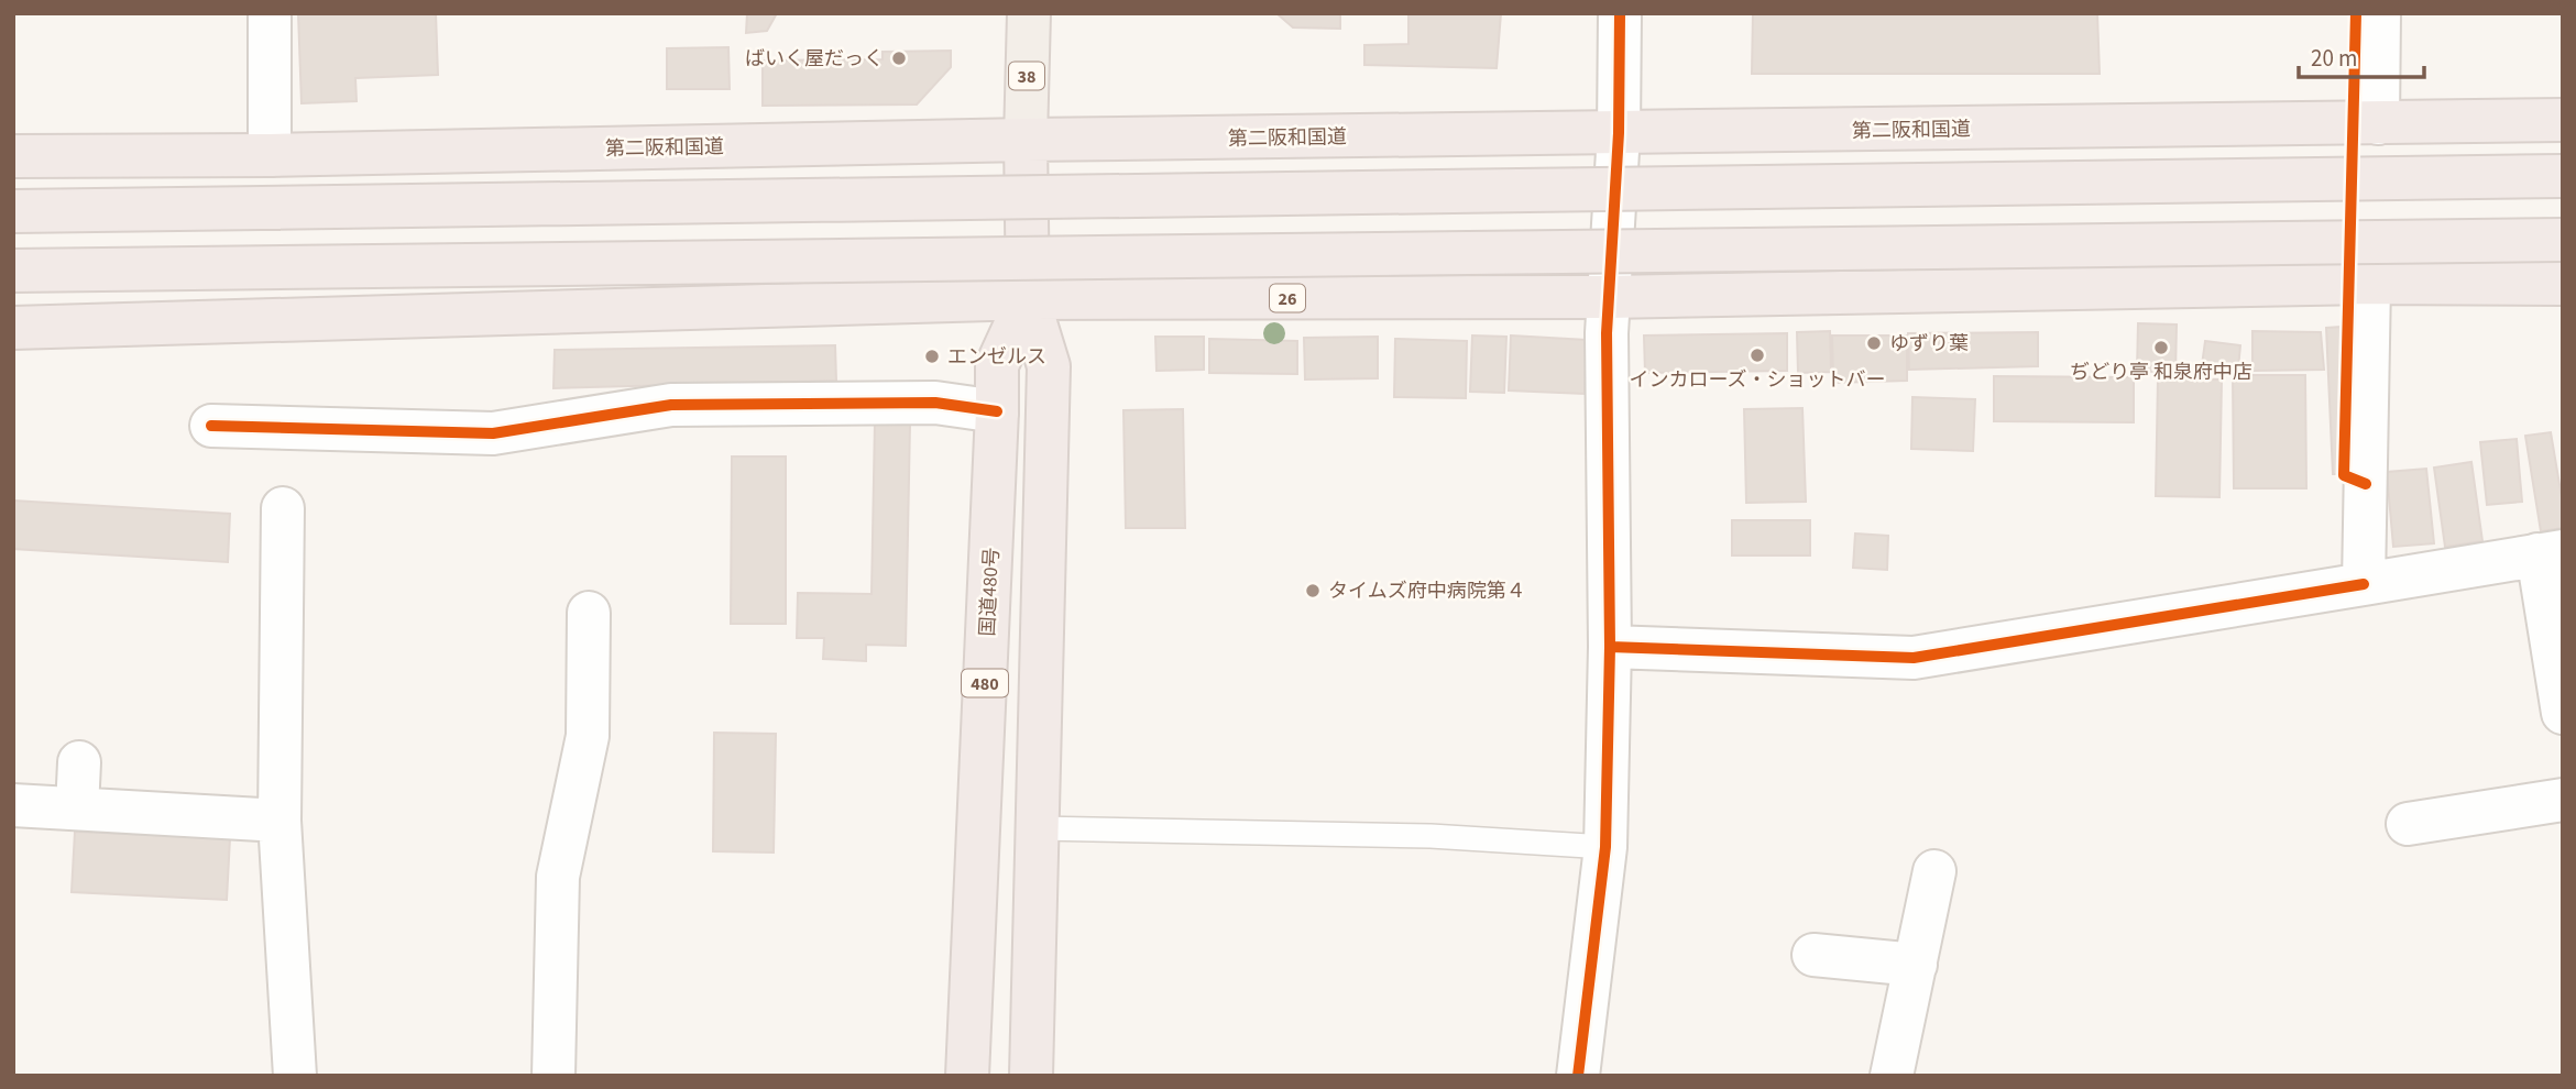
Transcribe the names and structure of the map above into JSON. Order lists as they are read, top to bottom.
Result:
{
  "streets": {
    "highway": [
      "第二阪和国道",
      "26",
      "国道480号",
      "480"
    ],
    "main road": ["38"]
  },
  "crossings": [
    ["38", "第二阪和国道"],
    ["38", "国道480号"],
    ["第二阪和国道", "国道480号"],
    ["26", "国道480号"]
  ],
  "places": [
    "ばいく屋だっく",
    "ゆずり葉",
    "ぢどり亭 和泉府中店",
    "インカローズ・ショットバー",
    "エンゼルス",
    "タイムズ府中病院第４"
  ],
  "scale_bar": "20 m"
}
